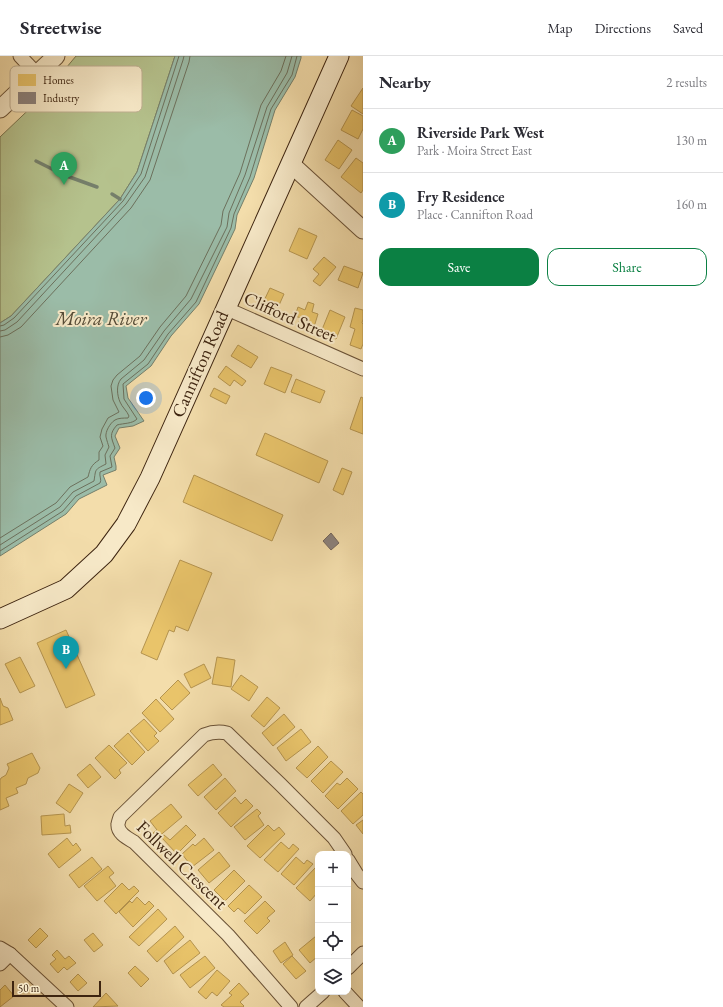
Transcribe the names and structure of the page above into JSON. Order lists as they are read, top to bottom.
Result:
{
  "streets": {
    "main road": ["Cannifton Road"],
    "street": ["Clifford Street", "Follwell Crescent"]
  },
  "crossings": [
    ["Clifford Street", "Cannifton Road"]
  ],
  "water": ["Moira River"],
  "legend": ["Homes", "Industry"],
  "scale_bar": "50 m",
  "page": {
    "header": "Streetwise",
    "nav": ["Map", "Directions", "Saved"],
    "heading": ["Nearby", "2 results"],
    "list": [
      {
        "mark": "A",
        "name": "Riverside Park West",
        "note": "Park · Moira Street East",
        "value": "130 m"
      },
      {
        "mark": "B",
        "name": "Fry Residence",
        "note": "Place · Cannifton Road",
        "value": "160 m"
      }
    ],
    "pins": ["A", "B"],
    "buttons": ["Save", "Share"],
    "map_buttons": ["+", "−"],
    "scale": "50 m"
  }
}
